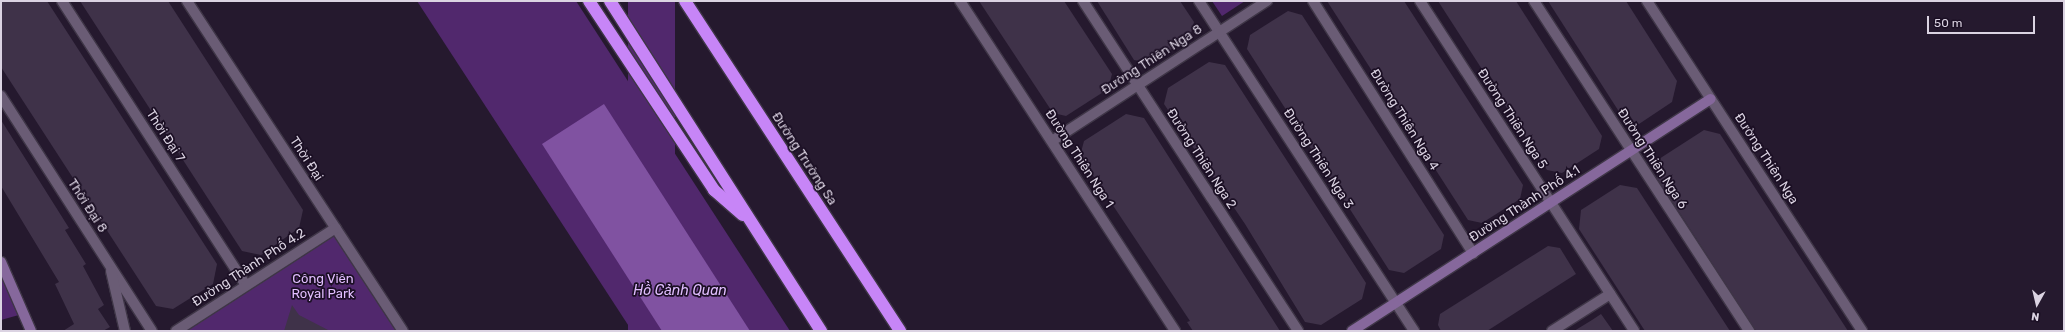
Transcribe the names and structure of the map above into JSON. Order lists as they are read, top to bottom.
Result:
{
  "streets": {
    "highway": ["Đường Trường Sa"],
    "street": [
      "Đường Thiên Nga 8",
      "Đường Thiên Nga 5",
      "Đường Thiên Nga 4",
      "Thời Đại 7",
      "Thời Đại",
      "Đường Thiên Nga 1",
      "Đường Thiên Nga 2",
      "Đường Thiên Nga 3",
      "Đường Thiên Nga 6",
      "Đường Thiên Nga",
      "Đường Thành Phố 4.1",
      "Thời Đại 8",
      "Đường Thành Phố 4.2"
    ]
  },
  "crossings": [
    ["Đường Thiên Nga 8", "Đường Thiên Nga 1"],
    ["Đường Thiên Nga 8", "Đường Thiên Nga 2"],
    ["Đường Thiên Nga 8", "Đường Thiên Nga 3"],
    ["Đường Thiên Nga 5", "Đường Thành Phố 4.1"],
    ["Đường Thiên Nga 4", "Đường Thành Phố 4.1"],
    ["Thời Đại 7", "Đường Thành Phố 4.2"],
    ["Thời Đại", "Đường Thành Phố 4.2"],
    ["Đường Thiên Nga 3", "Đường Thành Phố 4.1"],
    ["Đường Thiên Nga 6", "Đường Thành Phố 4.1"],
    ["Đường Thiên Nga", "Đường Thành Phố 4.1"]
  ],
  "water": ["Hồ Cảnh Quan"],
  "parks": ["Công Viên Royal Park"],
  "scale_bar": "50 m",
  "north": "bottom"
}
